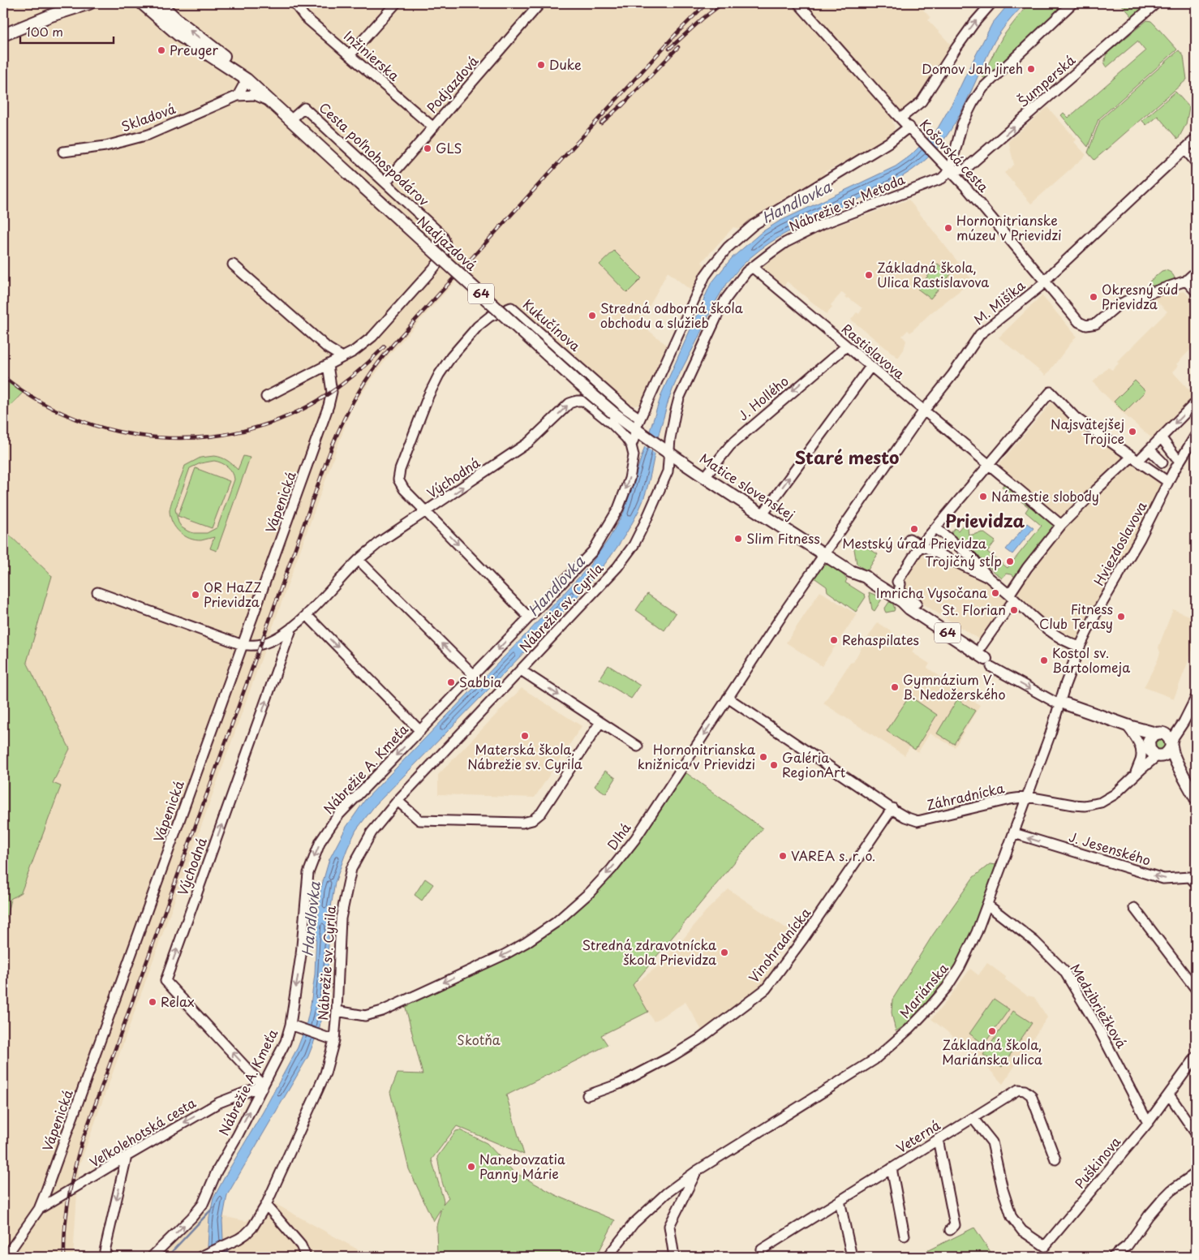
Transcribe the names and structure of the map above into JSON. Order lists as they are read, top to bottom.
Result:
{
  "streets": {
    "main road": ["Nadjazdová", "64", "Matice slovenskej"],
    "street": [
      "Inžinierska",
      "Šumperská",
      "Podjazdová",
      "Skladová",
      "Cesta poľnohospodárov",
      "Košovská cesta",
      "Nábrežie sv. Metoda",
      "M. Mišíka",
      "Kukučínova",
      "Rastislavova",
      "J. Hollého",
      "Východná",
      "Vápenická",
      "Hviezdoslavova",
      "Nábrežie sv. Cyrila",
      "Nábrežie A. Kmeťa",
      "Záhradnícka",
      "Dlhá",
      "J. Jesenského",
      "Vinohradnícka",
      "Mariánska",
      "Medzibriežková",
      "Veľkolehotská cesta",
      "Veterná",
      "Puškinova"
    ]
  },
  "crossings": [
    ["Inžinierska", "Podjazdová"],
    ["Šumperská", "Košovská cesta"],
    ["Šumperská", "Nábrežie sv. Metoda"],
    ["Podjazdová", "Cesta poľnohospodárov"],
    ["Skladová", "Nadjazdová"],
    ["Cesta poľnohospodárov", "Nadjazdová"],
    ["Cesta poľnohospodárov", "Vápenická"],
    ["Košovská cesta", "Nábrežie sv. Metoda"],
    ["Košovská cesta", "M. Mišíka"],
    ["Košovská cesta", "Nábrežie A. Kmeťa"],
    ["Nábrežie sv. Metoda", "Nadjazdová"],
    ["Nábrežie sv. Metoda", "Rastislavova"],
    ["Nábrežie sv. Metoda", "Matice slovenskej"],
    ["Nábrežie sv. Metoda", "Nábrežie sv. Cyrila"],
    ["Nadjazdová", "Kukučínova"],
    ["Nadjazdová", "Východná"],
    ["Nadjazdová", "Matice slovenskej"],
    ["Nadjazdová", "Nábrežie sv. Cyrila"],
    ["Nadjazdová", "Nábrežie A. Kmeťa"],
    ["M. Mišíka", "Rastislavova"],
    ["M. Mišíka", "Matice slovenskej"],
    ["M. Mišíka", "Dlhá"],
    ["Kukučínova", "Východná"],
    ["Kukučínova", "Nábrežie A. Kmeťa"],
    ["Rastislavova", "J. Hollého"],
    ["J. Hollého", "Matice slovenskej"],
    ["Východná", "Vápenická"],
    ["Východná", "Nábrežie A. Kmeťa"],
    ["Východná", "Veľkolehotská cesta"],
    ["Matice slovenskej", "Nábrežie sv. Cyrila"],
    ["Matice slovenskej", "Dlhá"],
    ["Vápenická", "Veľkolehotská cesta"],
    ["Hviezdoslavova", "Mariánska"],
    ["Nábrežie sv. Cyrila", "Dlhá"],
    ["Nábrežie A. Kmeťa", "Veľkolehotská cesta"],
    ["Záhradnícka", "Dlhá"],
    ["Záhradnícka", "Vinohradnícka"],
    ["Záhradnícka", "Mariánska"],
    ["J. Jesenského", "Mariánska"],
    ["Mariánska", "Medzibriežková"],
    ["Medzibriežková", "Puškinova"],
    ["Veterná", "Puškinova"]
  ],
  "one_way": ["Dlhá", "J. Jesenského", "Veľkolehotská cesta"],
  "districts": ["Staré mesto", "Prievidza"],
  "water": ["Handlovka"],
  "parks": ["Skotňa"],
  "places": [
    "Preuger",
    "Duke",
    "Domov Jah jireh",
    "GLS",
    "Hornonitrianske múzeu v Prievidzi",
    "Základná škola, Ulica Rastislavova",
    "Okresný súd Prievidza",
    "Stredná odborná škola obchodu a služieb",
    "Najsvätejšej Trojice",
    "Námestie slobody",
    "Mestský úrad Prievidza",
    "Slim Fitness",
    "Trojičný stĺp",
    "Imricha Vysočana",
    "OR HaZZ Prievidza",
    "St. Florian",
    "Fitness Club Terasy",
    "Rehaspilates",
    "Kostol sv. Bartolomeja",
    "Sabbia",
    "Gymnázium V. B. Nedožerského",
    "Materská škola, Nábrežie sv. Cyrila",
    "Hornonitrianska knižnica v Prievidzi",
    "Galéria RegionArt",
    "VAREA s. r. o.",
    "Stredná zdravotnícka škola Prievidza",
    "Relax",
    "Základná škola, Mariánska ulica",
    "Nanebovzatia Panny Márie"
  ],
  "scale_bar": "100 m"
}
